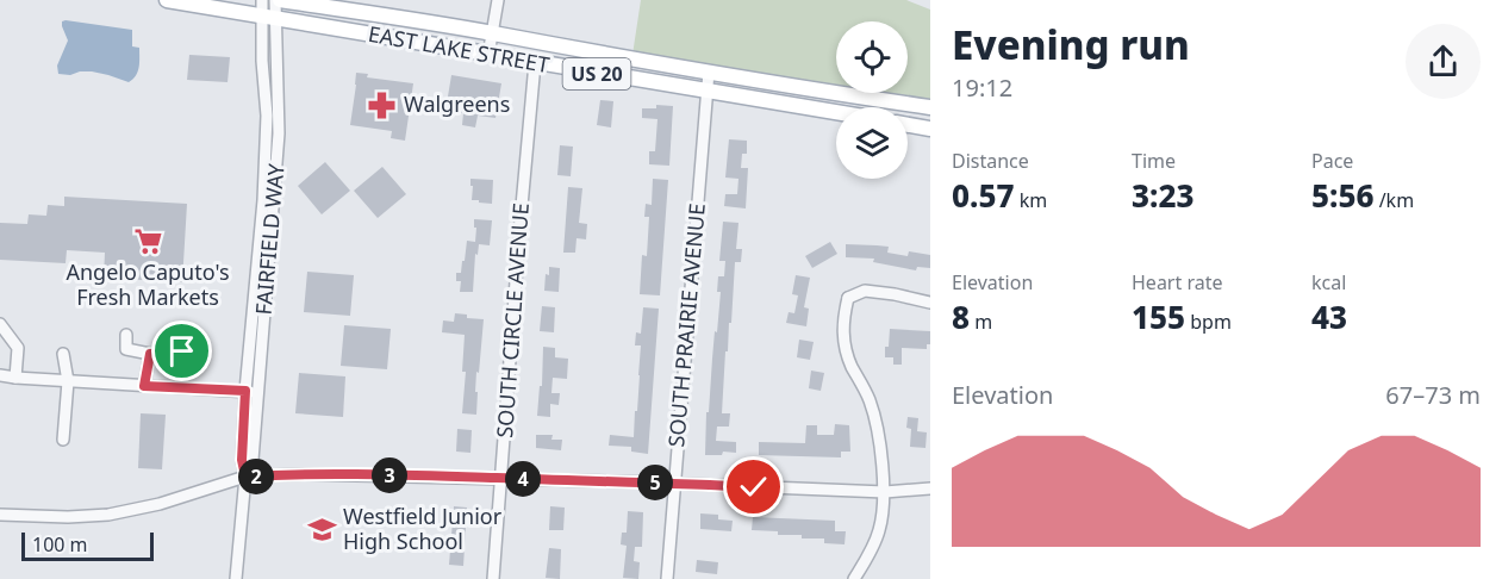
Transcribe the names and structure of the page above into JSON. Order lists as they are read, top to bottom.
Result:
{
  "streets": {
    "main road": ["EAST LAKE STREET", "US 20"],
    "street": ["FAIRFIELD WAY", "SOUTH CIRCLE AVENUE", "SOUTH PRAIRIE AVENUE"]
  },
  "crossings": [
    ["EAST LAKE STREET", "FAIRFIELD WAY"],
    ["EAST LAKE STREET", "SOUTH CIRCLE AVENUE"],
    ["EAST LAKE STREET", "SOUTH PRAIRIE AVENUE"]
  ],
  "places": {
    "pharmacy": ["Walgreens"],
    "supermarket": ["Angelo Caputo's Fresh Markets"],
    "school or university": ["Westfield Junior High School"]
  },
  "scale_bar": "100 m",
  "page": {
    "heading": ["Evening run", "19:12"],
    "stats": [
      ["Distance", "0.57 km"],
      ["Time", "3:23"],
      ["Pace", "5:56 /km"],
      ["Elevation", "8 m"],
      ["Heart rate", "155 bpm"],
      ["kcal", "43"]
    ],
    "chart": ["Elevation", "67–73 m"],
    "pins": [
      "3",
      "2",
      "4",
      "5"
    ],
    "scale": "100 m"
  }
}
